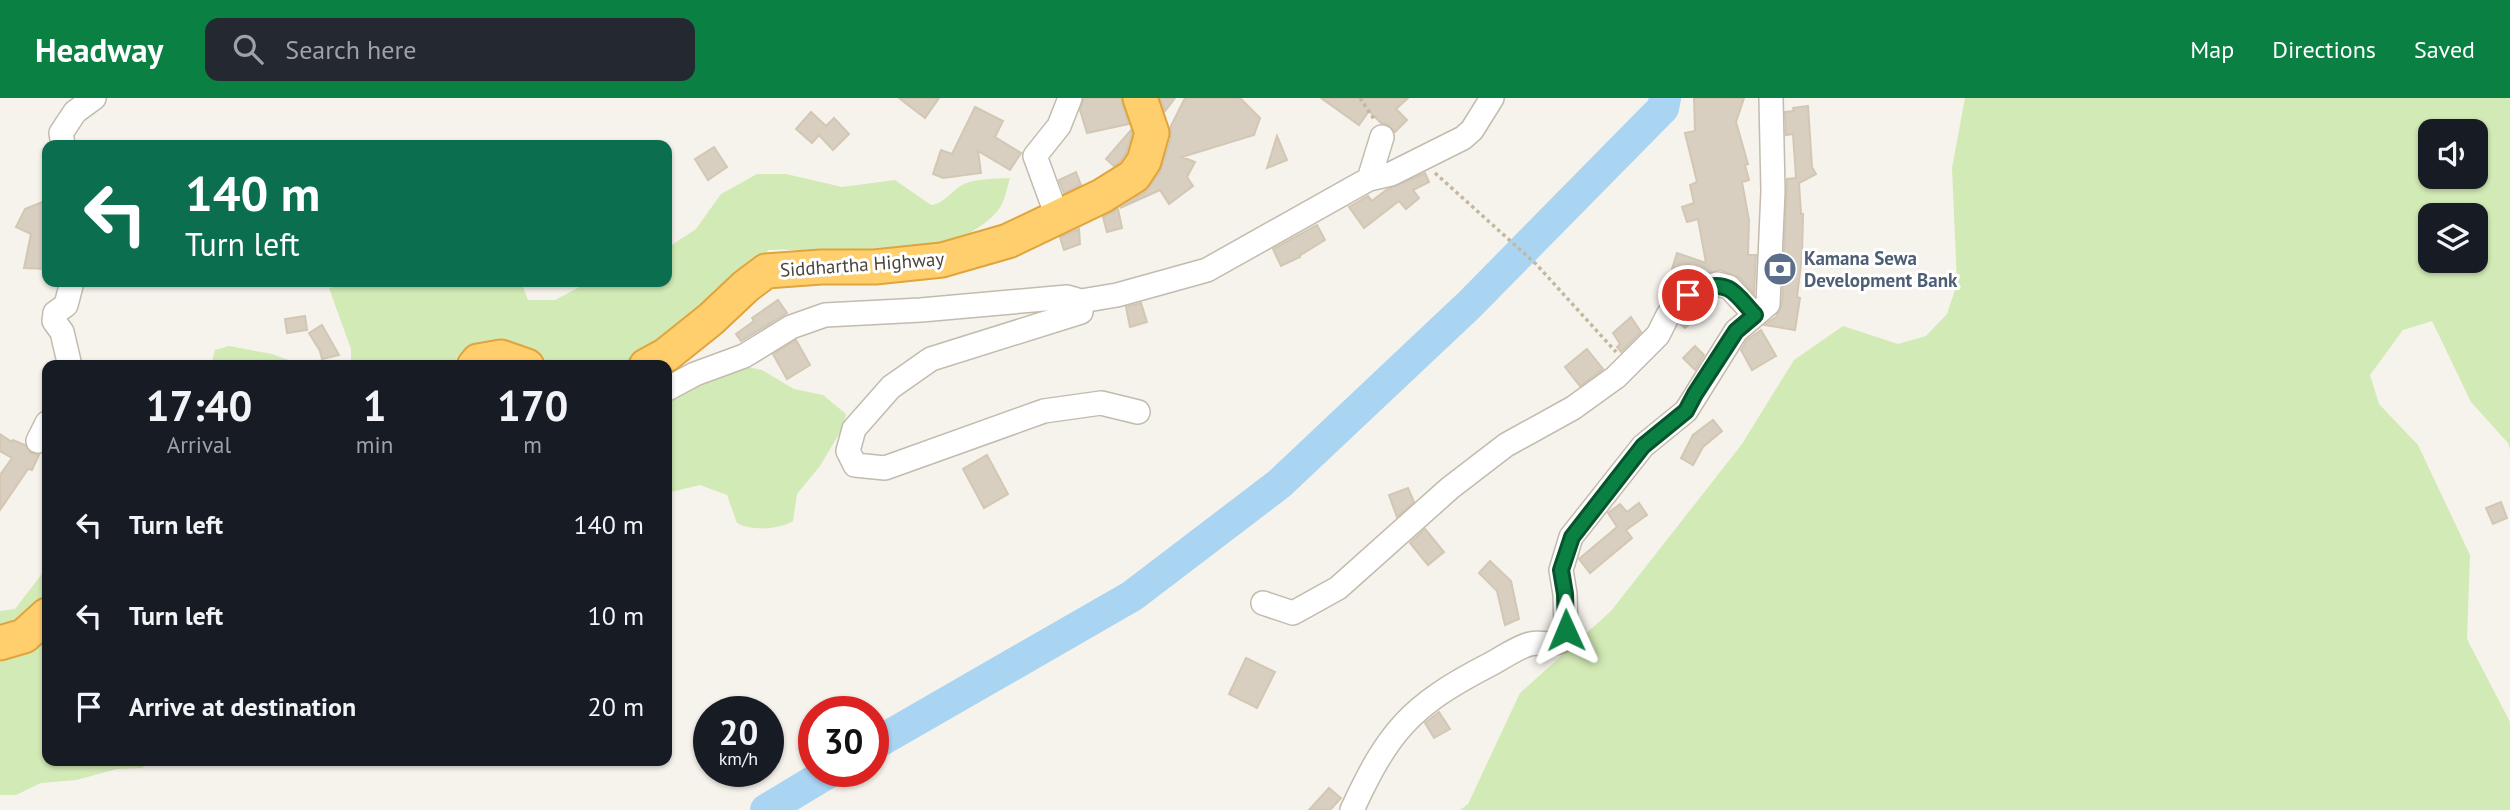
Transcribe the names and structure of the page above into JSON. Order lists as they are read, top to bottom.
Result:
{
  "streets": {
    "highway": ["Siddhartha Highway"]
  },
  "places": {
    "bank": ["Kamana Sewa Development Bank"]
  },
  "page": {
    "header": "Headway",
    "search": "Search here",
    "nav": ["Map", "Directions", "Saved"],
    "turn": ["140 m", "Turn left"],
    "eta": [
      "17:40",
      "Arrival",
      "1",
      "min",
      "170",
      "m"
    ],
    "list": [
      {
        "name": "Turn left",
        "value": "140 m"
      },
      {
        "name": "Turn left",
        "value": "10 m"
      },
      {
        "name": "Arrive at destination",
        "value": "20 m"
      }
    ],
    "speed": "20 km/h",
    "limit": "30"
  }
}
